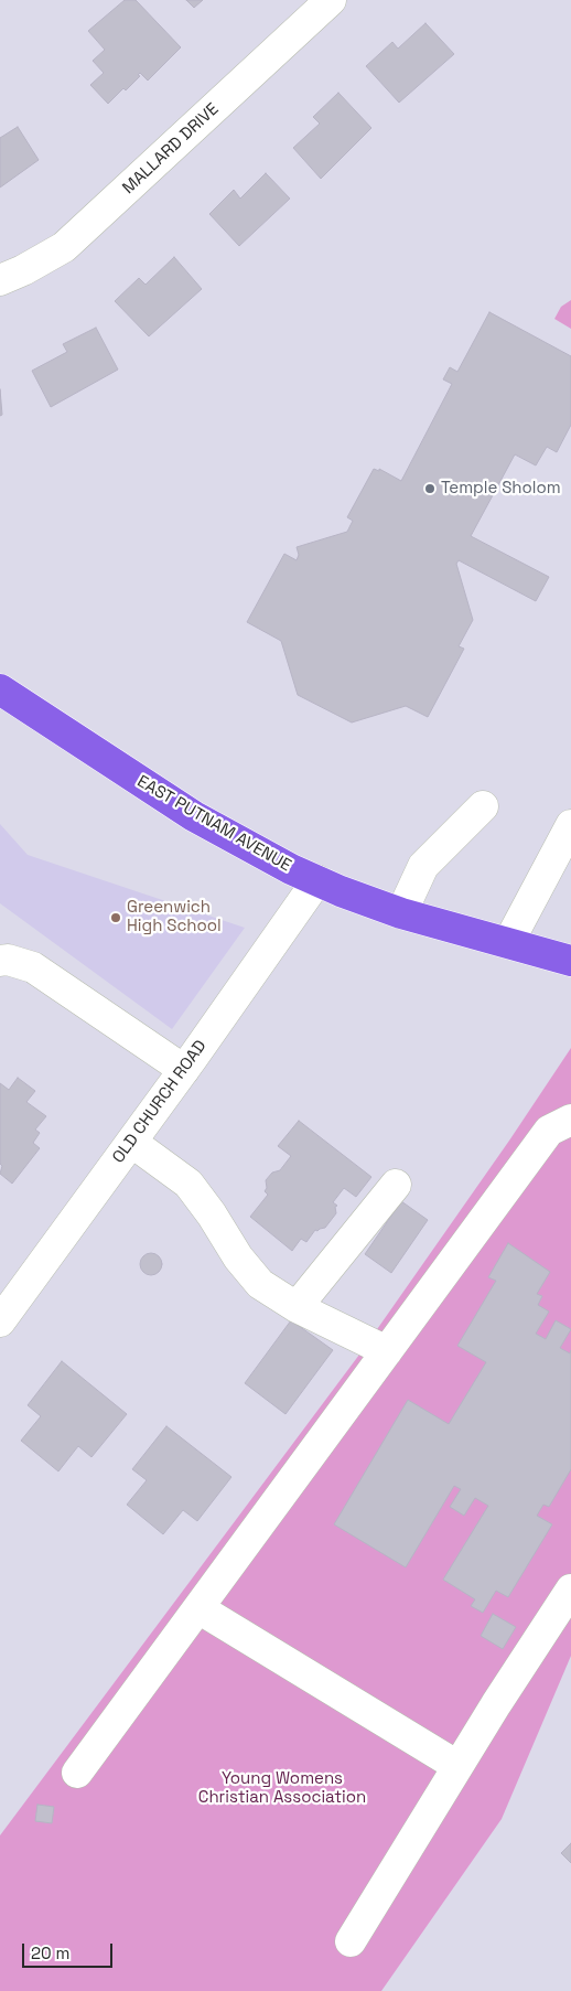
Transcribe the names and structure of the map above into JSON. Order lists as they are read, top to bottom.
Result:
{
  "streets": {
    "main road": ["EAST PUTNAM AVENUE"],
    "street": ["MALLARD DRIVE", "OLD CHURCH ROAD"]
  },
  "crossings": [
    ["EAST PUTNAM AVENUE", "OLD CHURCH ROAD"]
  ],
  "parks": ["Young Womens Christian Association"],
  "places": ["Temple Sholom", "Greenwich High School"],
  "scale_bar": "20 m"
}
